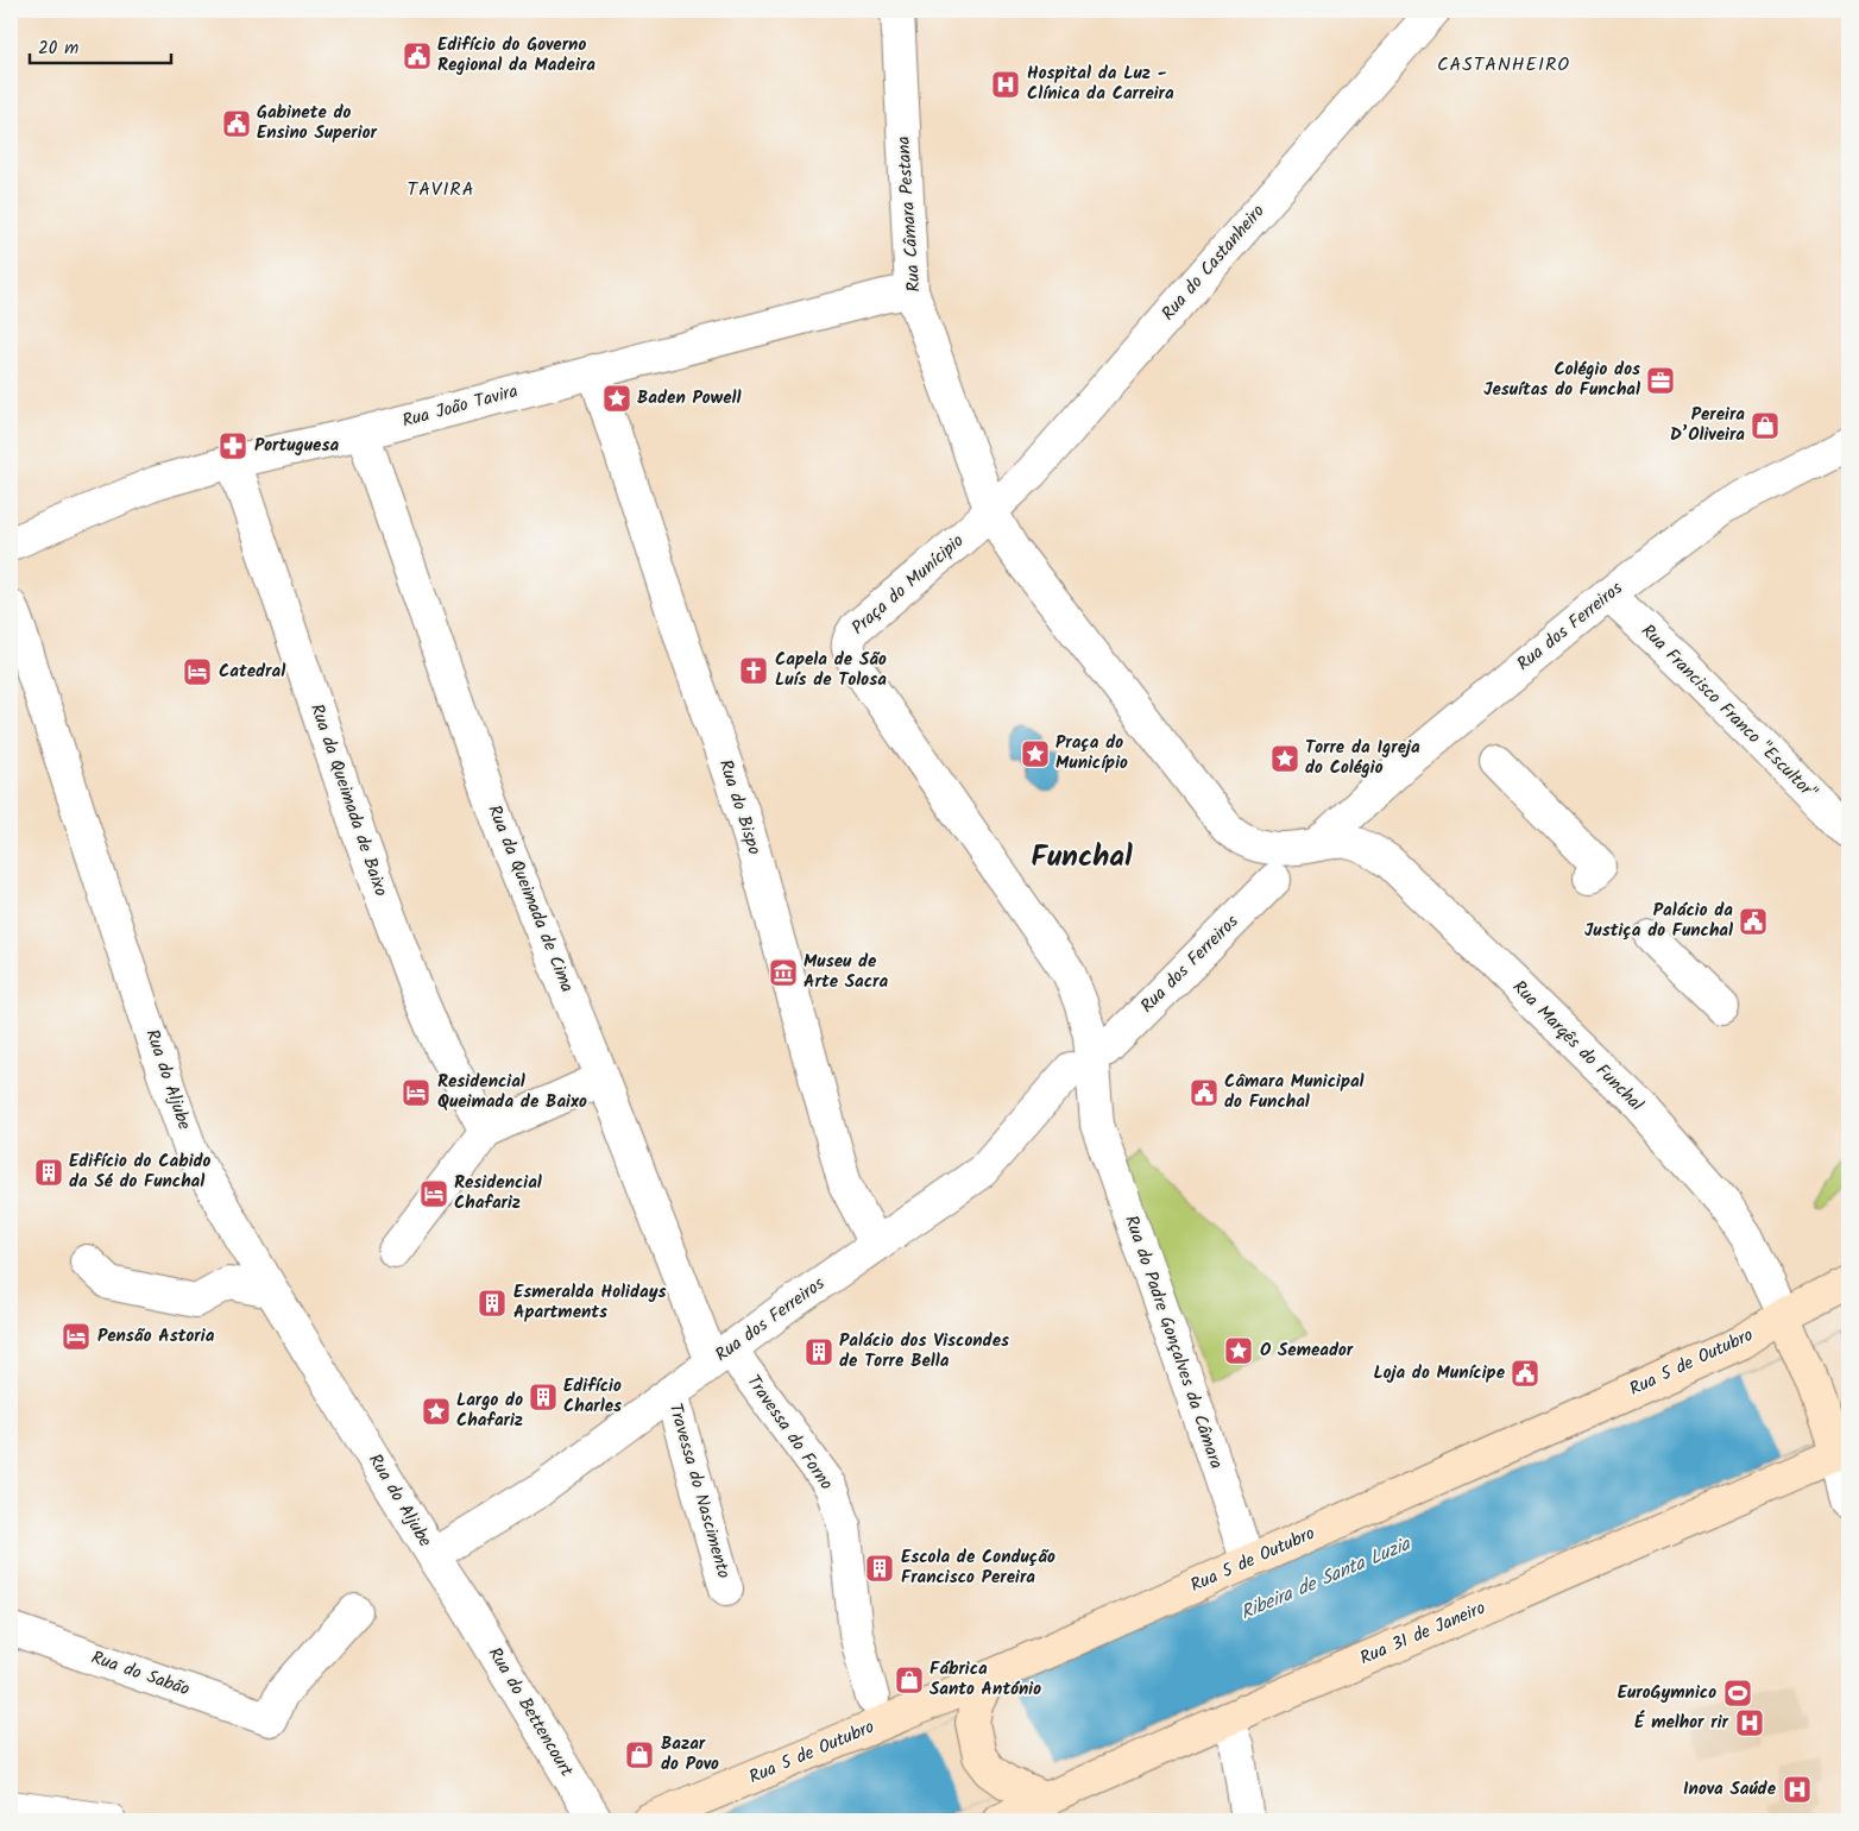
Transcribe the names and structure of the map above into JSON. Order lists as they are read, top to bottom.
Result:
{
  "streets": {
    "main road": ["Rua 5 de Outubro", "Rua 31 de Janeiro"],
    "street": [
      "Rua Câmara Pestana",
      "Rua do Castanheiro",
      "Rua João Tavira",
      "Praça do Munícipio",
      "Rua dos Ferreiros",
      "Rua Francisco Franco \"Escultor\"",
      "Rua da Queimada de Baixo",
      "Rua do Bispo",
      "Rua da Queimada de Cima",
      "Rua Marqês do Funchal",
      "Rua do Aljube",
      "Rua do Padre Gonçalves da Câmara",
      "Travessa do Forno",
      "Travessa do Nascimento",
      "Rua do Sabão",
      "Rua do Bettencourt"
    ]
  },
  "crossings": [
    ["Rua Câmara Pestana", "Rua do Castanheiro"],
    ["Rua Câmara Pestana", "Rua João Tavira"],
    ["Rua Câmara Pestana", "Praça do Munícipio"],
    ["Rua do Castanheiro", "Praça do Munícipio"],
    ["Rua João Tavira", "Rua da Queimada de Baixo"],
    ["Rua João Tavira", "Rua do Bispo"],
    ["Rua João Tavira", "Rua da Queimada de Cima"],
    ["Praça do Munícipio", "Rua do Padre Gonçalves da Câmara"],
    ["Rua dos Ferreiros", "Rua Francisco Franco \"Escultor\""],
    ["Rua dos Ferreiros", "Rua do Bispo"],
    ["Rua dos Ferreiros", "Rua da Queimada de Cima"],
    ["Rua dos Ferreiros", "Rua Marqês do Funchal"],
    ["Rua dos Ferreiros", "Travessa do Forno"],
    ["Rua dos Ferreiros", "Travessa do Nascimento"],
    ["Rua da Queimada de Cima", "Travessa do Forno"],
    ["Rua Marqês do Funchal", "Rua 5 de Outubro"],
    ["Rua do Aljube", "Rua do Bettencourt"],
    ["Rua do Padre Gonçalves da Câmara", "Rua 5 de Outubro"]
  ],
  "districts": ["CASTANHEIRO", "TAVIRA", "Funchal"],
  "water": ["Ribeira de Santa Luzia"],
  "places": {
    "public building": [
      "Edifício do Governo Regional da Madeira",
      "Gabinete do Ensino Superior",
      "Palácio da Justiça do Funchal",
      "Câmara Municipal do Funchal",
      "Loja do Munícipe"
    ],
    "hospital": ["Hospital da Luz - Clínica da Carreira", "É melhor rir", "Inova Saúde"],
    "office": ["Colégio dos Jesuítas do Funchal"],
    "place": [
      "Baden Powell",
      "Praça do Município",
      "Torre da Igreja do Colégio",
      "O Semeador",
      "Largo do Chafariz"
    ],
    "shop": ["Pereira D’Oliveira", "Fábrica Santo António", "Bazar do Povo"],
    "pharmacy": ["Portuguesa"],
    "church": ["Capela de São Luís de Tolosa"],
    "hotel": [
      "Catedral",
      "Residencial Queimada de Baixo",
      "Residencial Chafariz",
      "Pensão Astoria"
    ],
    "museum": ["Museu de Arte Sacra"],
    "building": [
      "Edifício do Cabido da Sé do Funchal",
      "Esmeralda Holidays Apartments",
      "Palácio dos Viscondes de Torre Bella",
      "Edifício Charles",
      "Escola de Condução Francisco Pereira"
    ],
    "sports": ["EuroGymnico"]
  },
  "scale_bar": "20 m"
}
